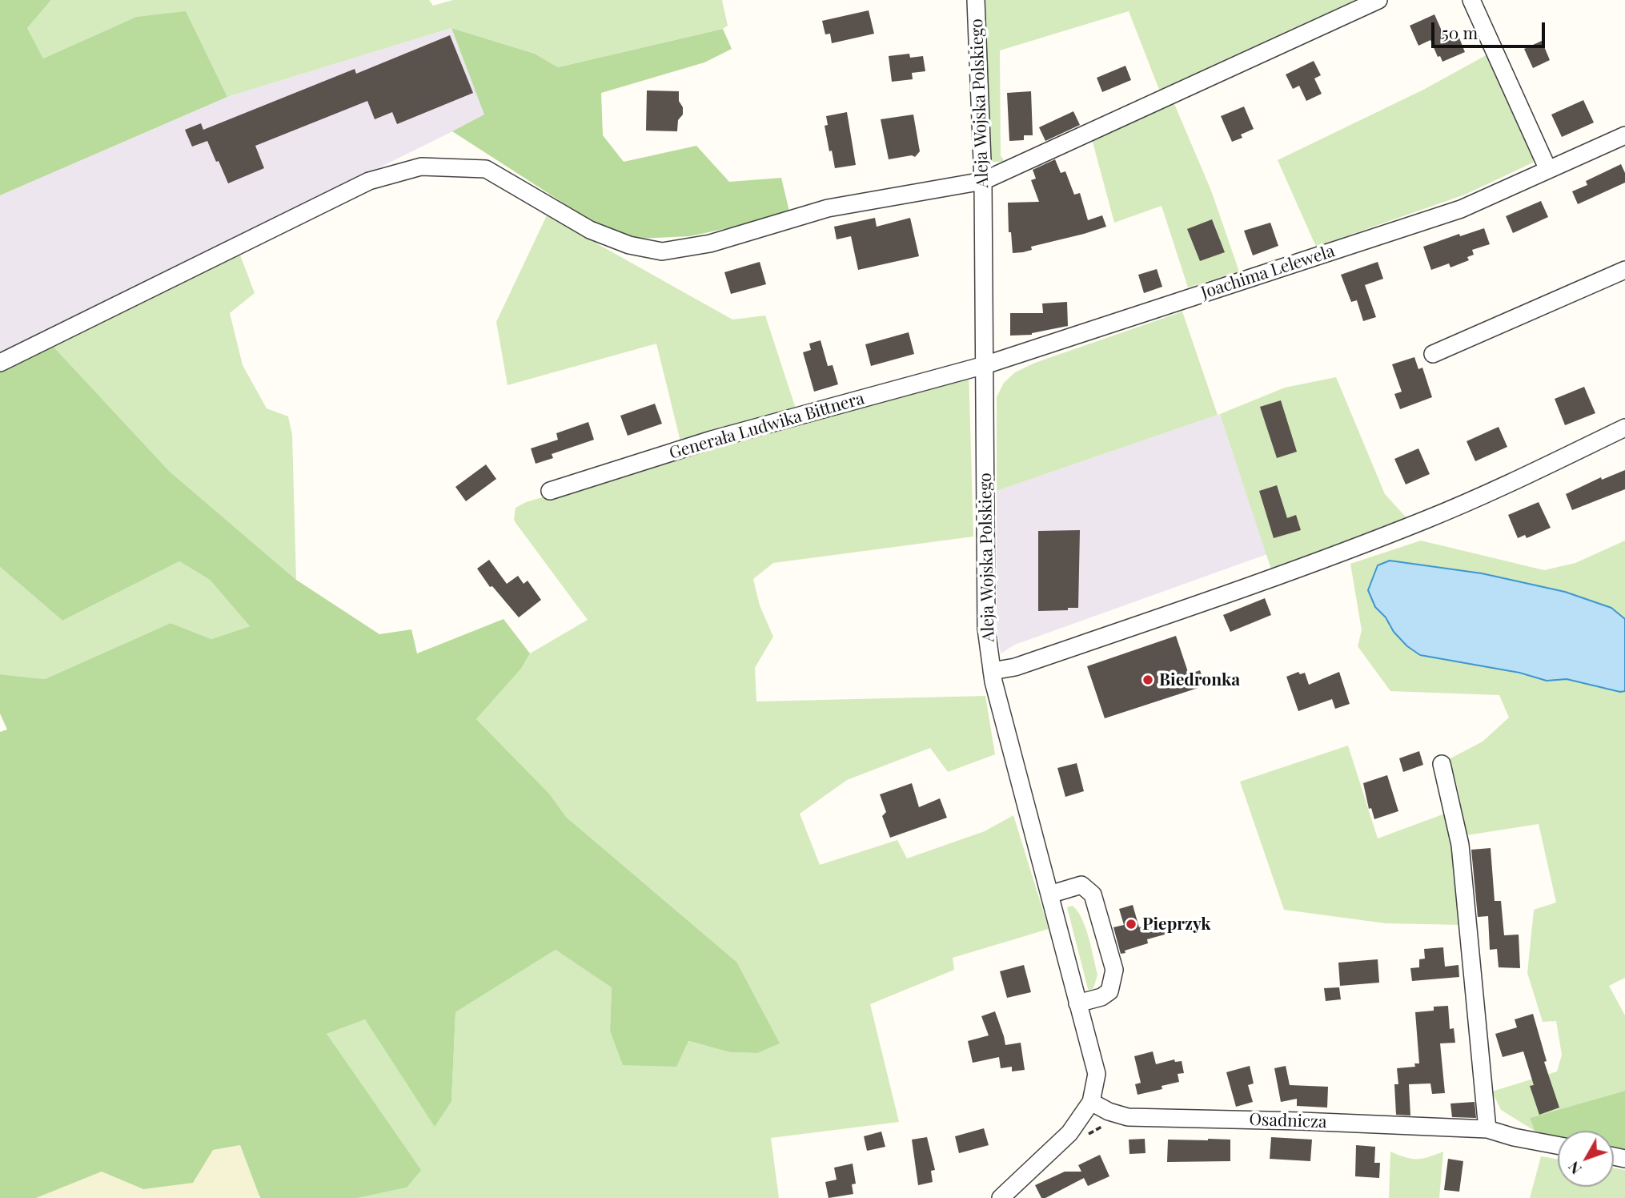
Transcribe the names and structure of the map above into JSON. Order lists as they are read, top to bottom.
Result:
{
  "streets": {
    "street": [
      "Aleja Wojska Polskiego",
      "Joachima Lelewela",
      "Generała Ludwika Bittnera",
      "Osadnicza"
    ]
  },
  "crossings": [
    ["Aleja Wojska Polskiego", "Joachima Lelewela"],
    ["Aleja Wojska Polskiego", "Generała Ludwika Bittnera"],
    ["Aleja Wojska Polskiego", "Osadnicza"],
    ["Joachima Lelewela", "Generała Ludwika Bittnera"]
  ],
  "places": ["Biedronka", "Pieprzyk"],
  "scale_bar": "50 m",
  "north": "bottom left"
}
